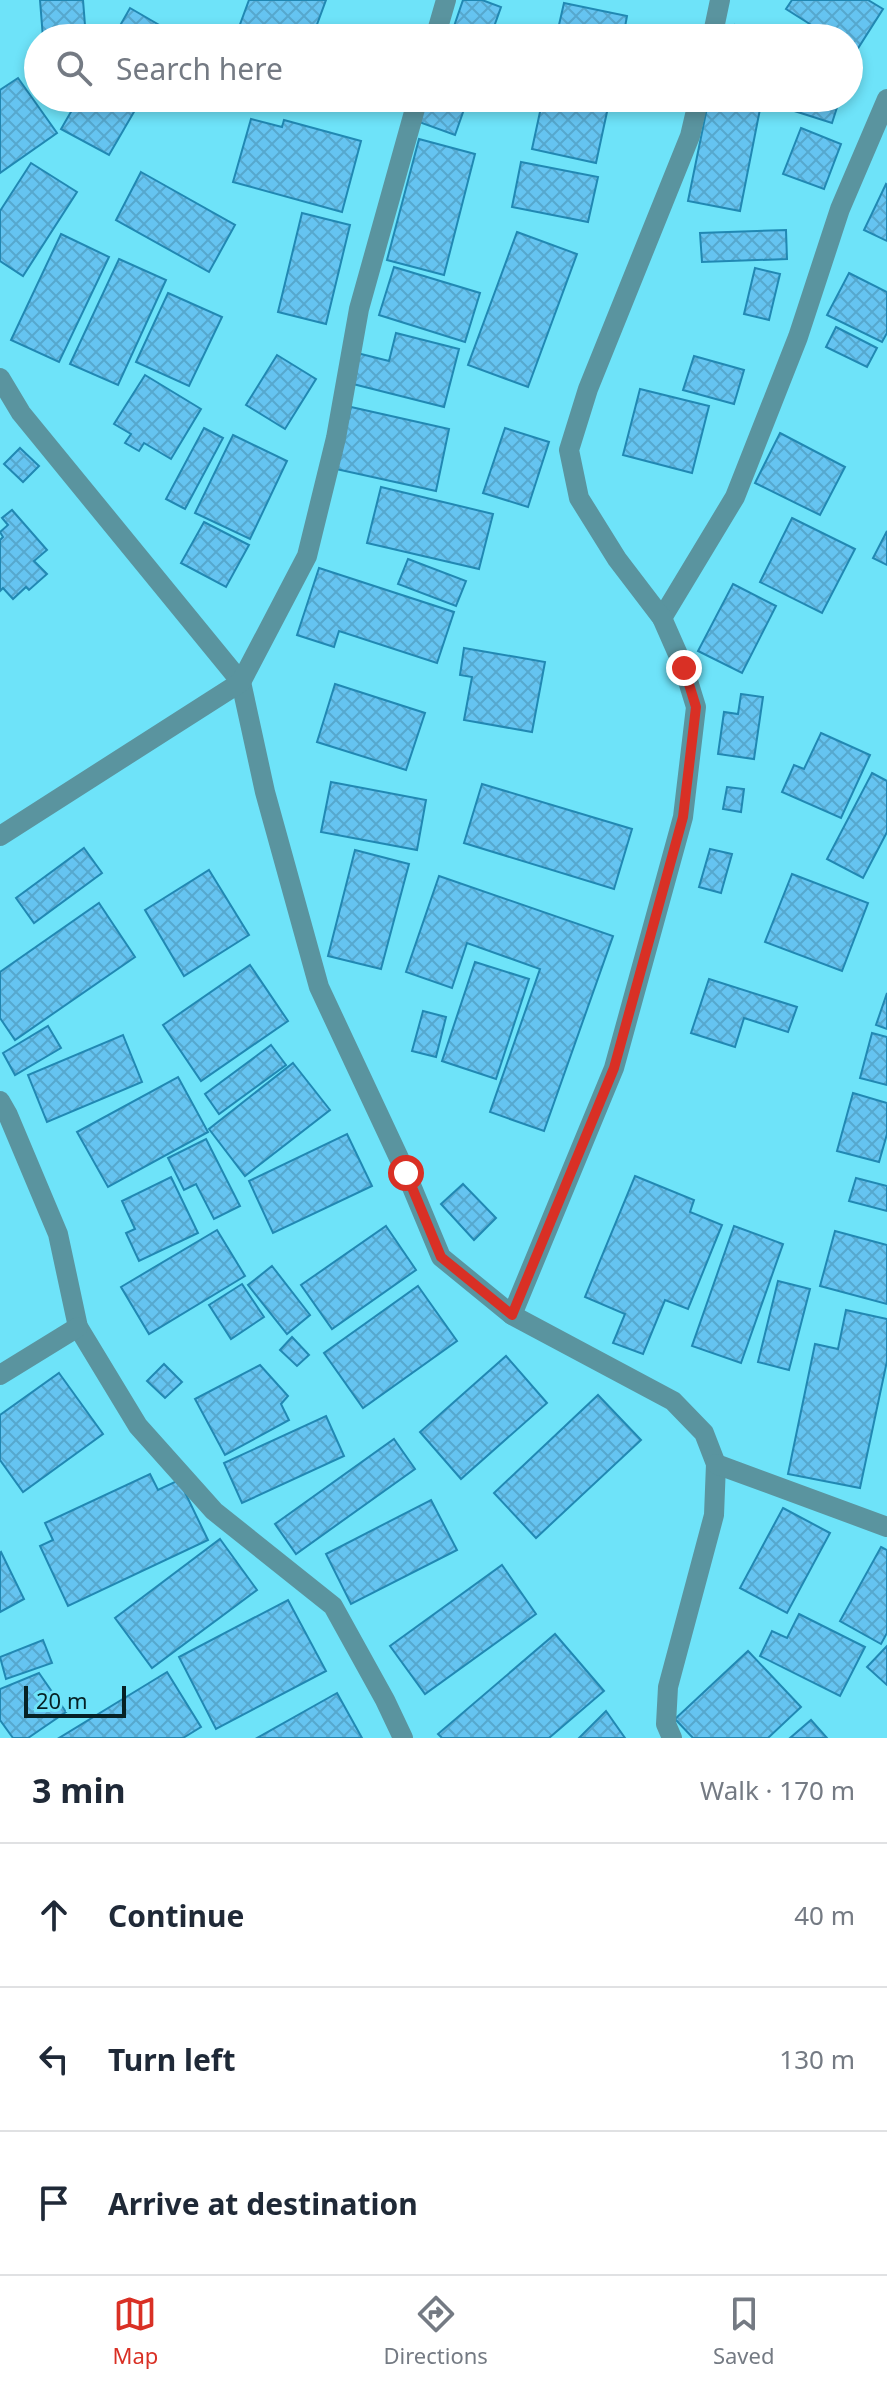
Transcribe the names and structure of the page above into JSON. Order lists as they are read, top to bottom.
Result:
{
  "scale_bar": "20 m",
  "page": {
    "search": "Search here",
    "scale": "20 m",
    "heading": ["3 min", "Walk · 170 m"],
    "list": [
      ["Continue", "40 m"],
      ["Turn left", "130 m"],
      "Arrive at destination"
    ],
    "nav": ["Map", "Directions", "Saved"]
  }
}
